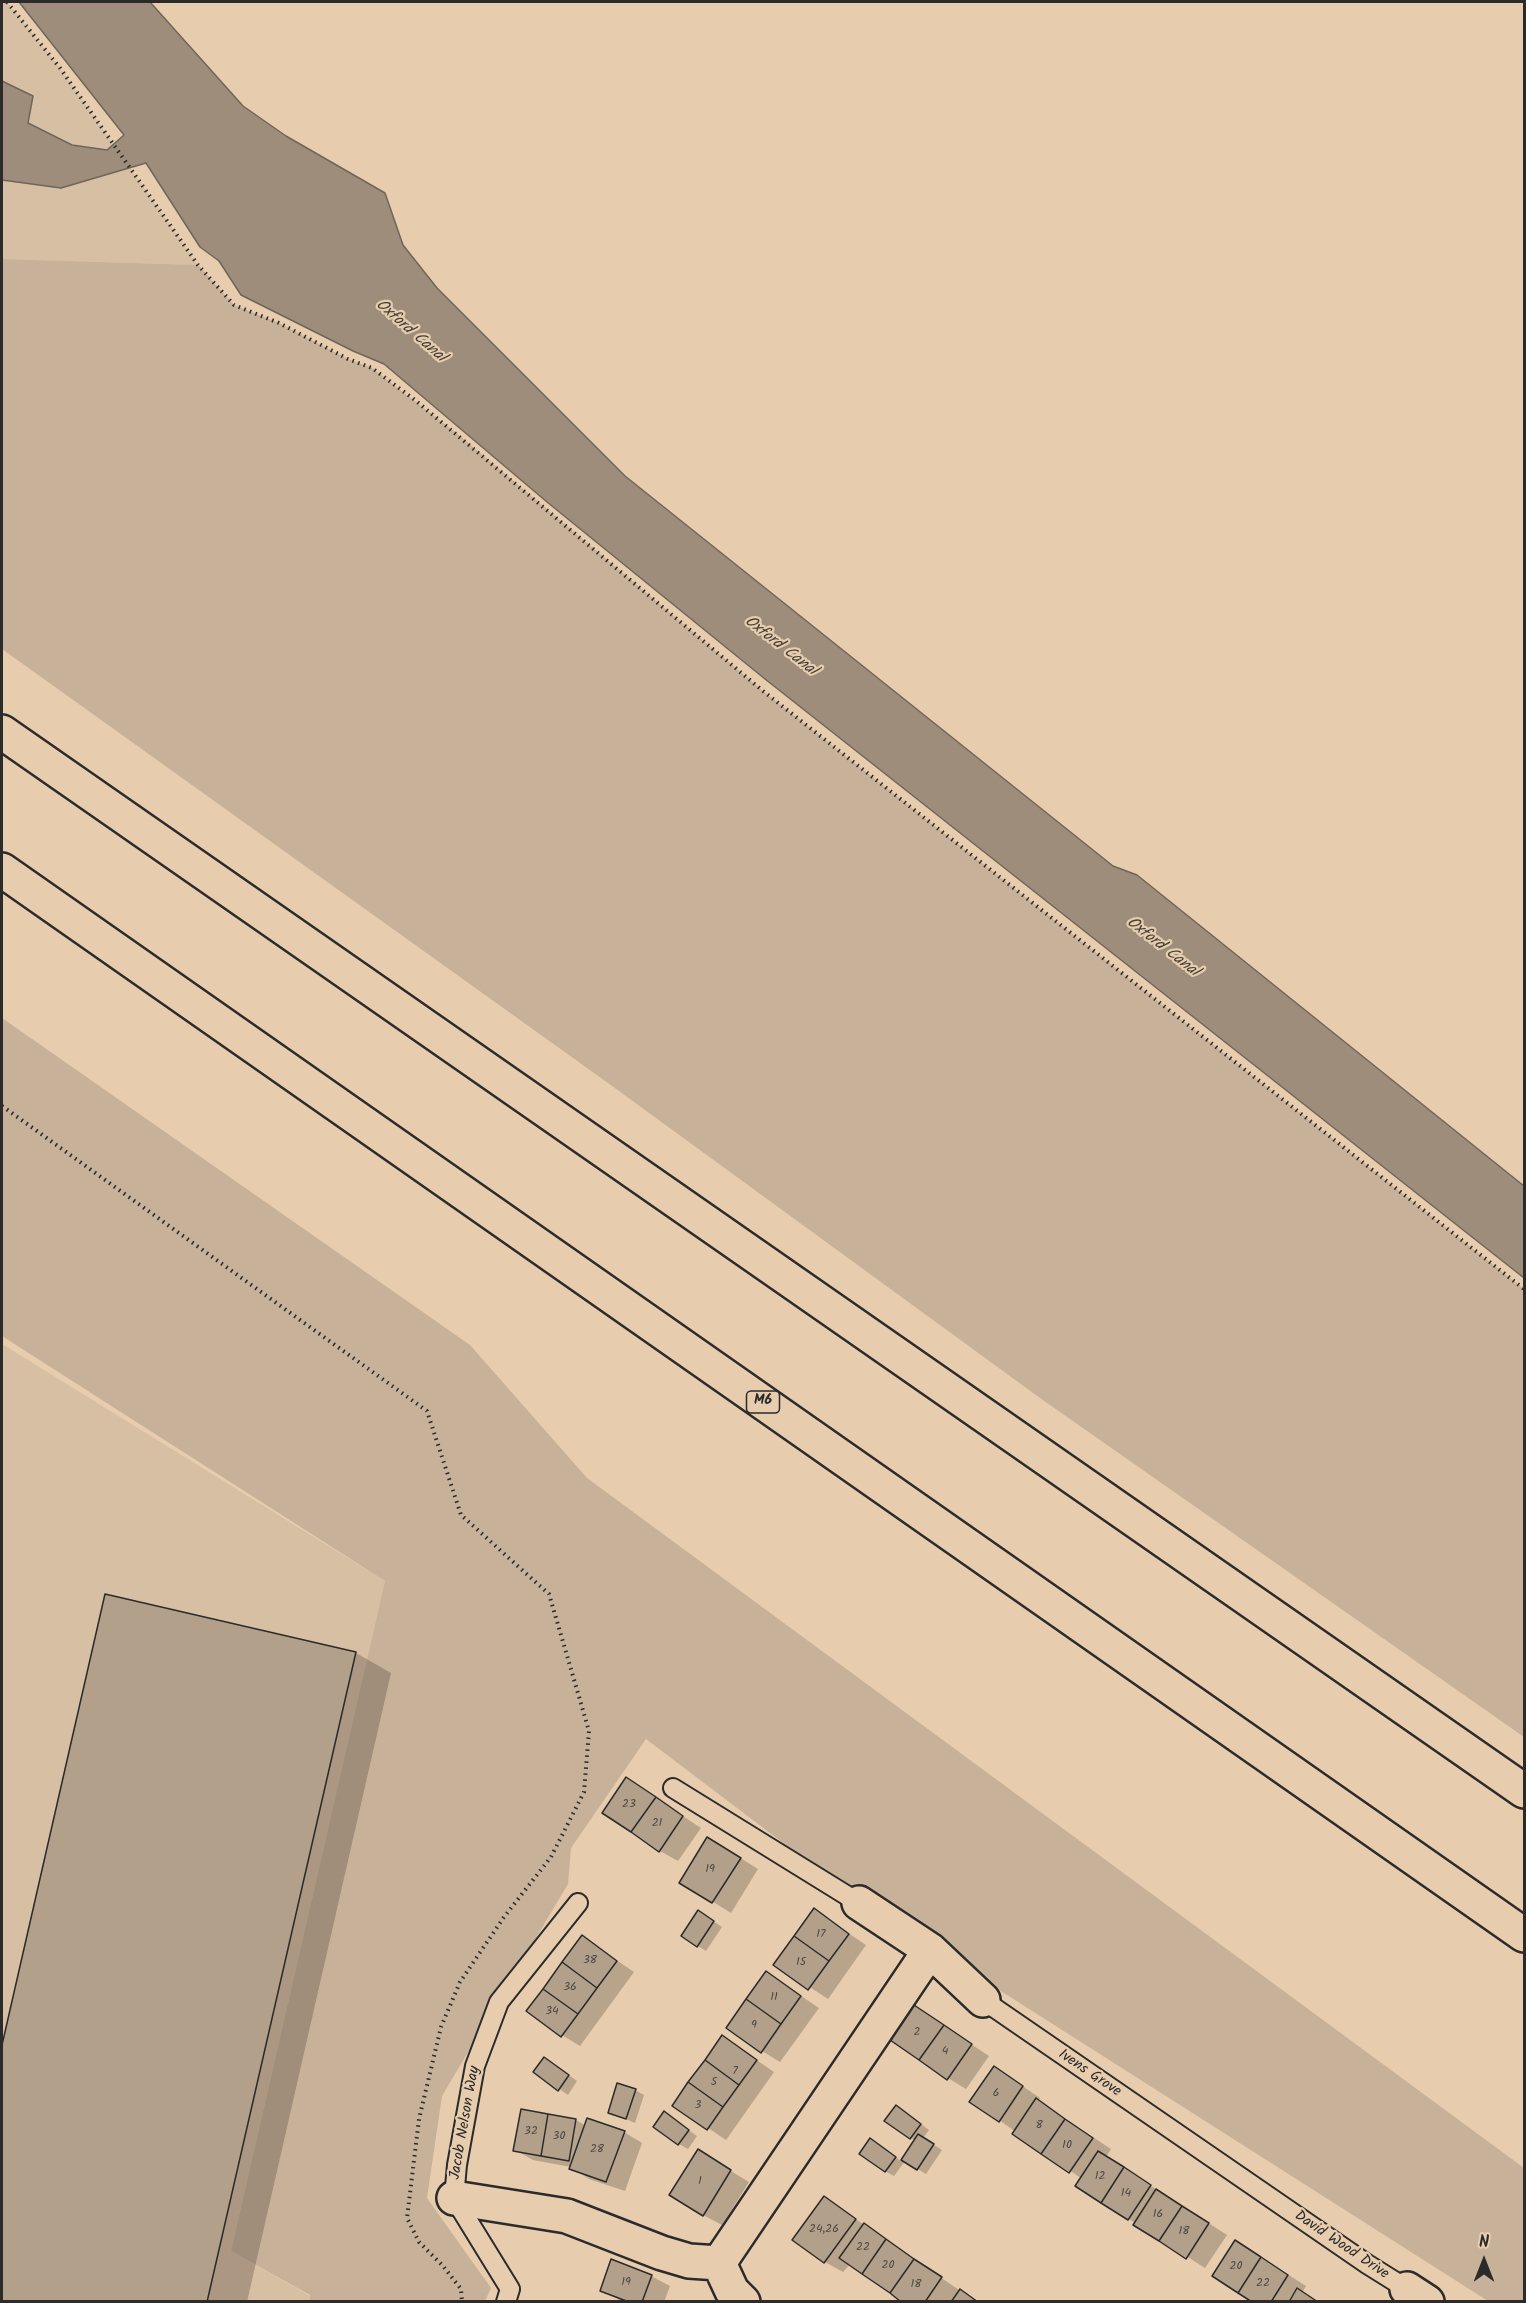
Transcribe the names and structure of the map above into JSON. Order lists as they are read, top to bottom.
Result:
{
  "streets": {
    "main road": ["M6", "Ivens Grove", "Jacob Nelson Way"],
    "lane": ["David Wood Drive"]
  },
  "crossings": [
    ["Ivens Grove", "David Wood Drive"]
  ],
  "water": ["Oxford Canal"],
  "house_numbers": [
    "23",
    "21",
    "19",
    "17",
    "38",
    "15",
    "36",
    "11",
    "34",
    "9",
    "2",
    "4",
    "7",
    "5",
    "6",
    "3",
    "8",
    "32",
    "30",
    "10",
    "28",
    "12",
    "1",
    "14",
    "16",
    "24,26",
    "18",
    "22",
    "20",
    "20",
    "19",
    "22",
    "18"
  ],
  "north": "top"
}
